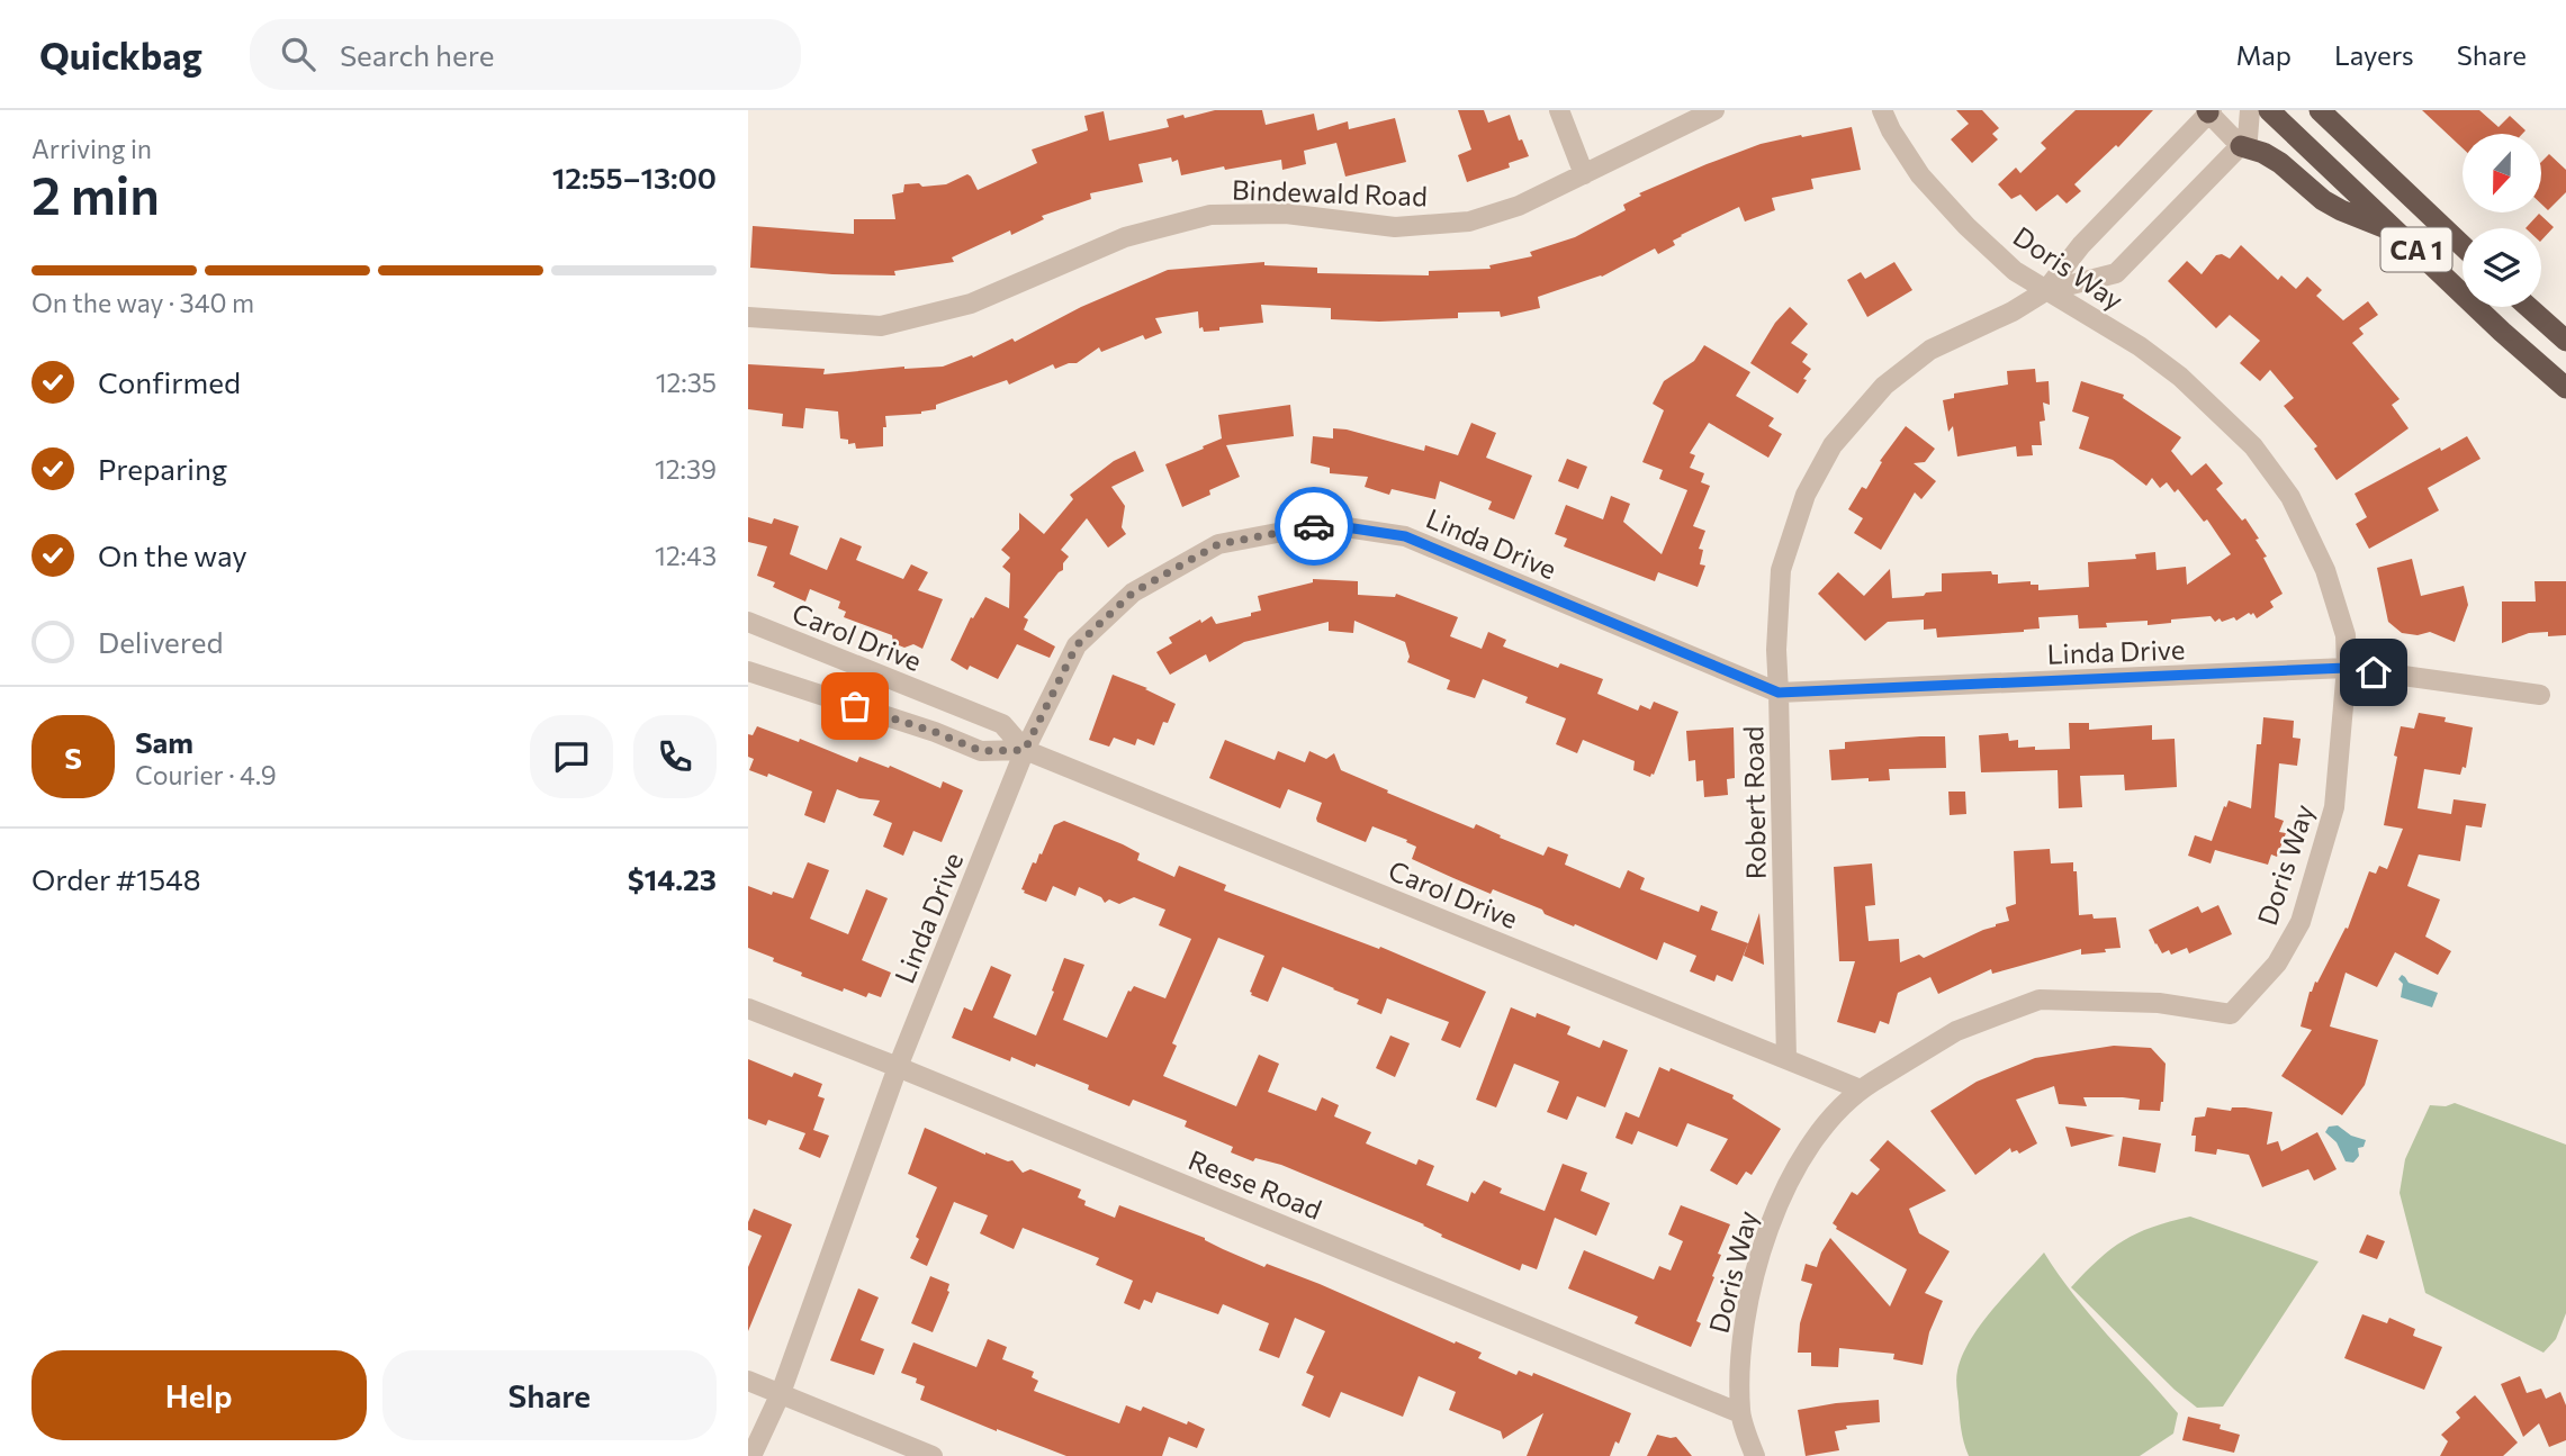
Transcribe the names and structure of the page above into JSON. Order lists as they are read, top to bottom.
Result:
{
  "streets": {
    "highway": ["CA 1"],
    "street": [
      "Bindewald Road",
      "Doris Way",
      "Linda Drive",
      "Carol Drive",
      "Robert Road",
      "Reese Road"
    ]
  },
  "crossings": [
    ["Doris Way", "Linda Drive"],
    ["Doris Way", "Carol Drive"],
    ["Doris Way", "Robert Road"],
    ["Doris Way", "Reese Road"],
    ["Linda Drive", "Carol Drive"],
    ["Linda Drive", "Robert Road"],
    ["Linda Drive", "Reese Road"],
    ["Carol Drive", "Robert Road"]
  ],
  "north": "bottom",
  "page": {
    "header": "Quickbag",
    "search": "Search here",
    "nav": ["Map", "Layers", "Share"],
    "heading": ["2 min", "Arriving in", "12:55–13:00"],
    "panel": [
      "Sam",
      "Courier · 4.9",
      "Order #1548",
      "$14.23"
    ],
    "bar": "On the way · 340 m",
    "list": [
      ["Confirmed", "12:35"],
      ["Preparing", "12:39"],
      ["On the way", "12:43"],
      "Delivered"
    ],
    "round": "S",
    "buttons": ["Help", "Share"]
  }
}
